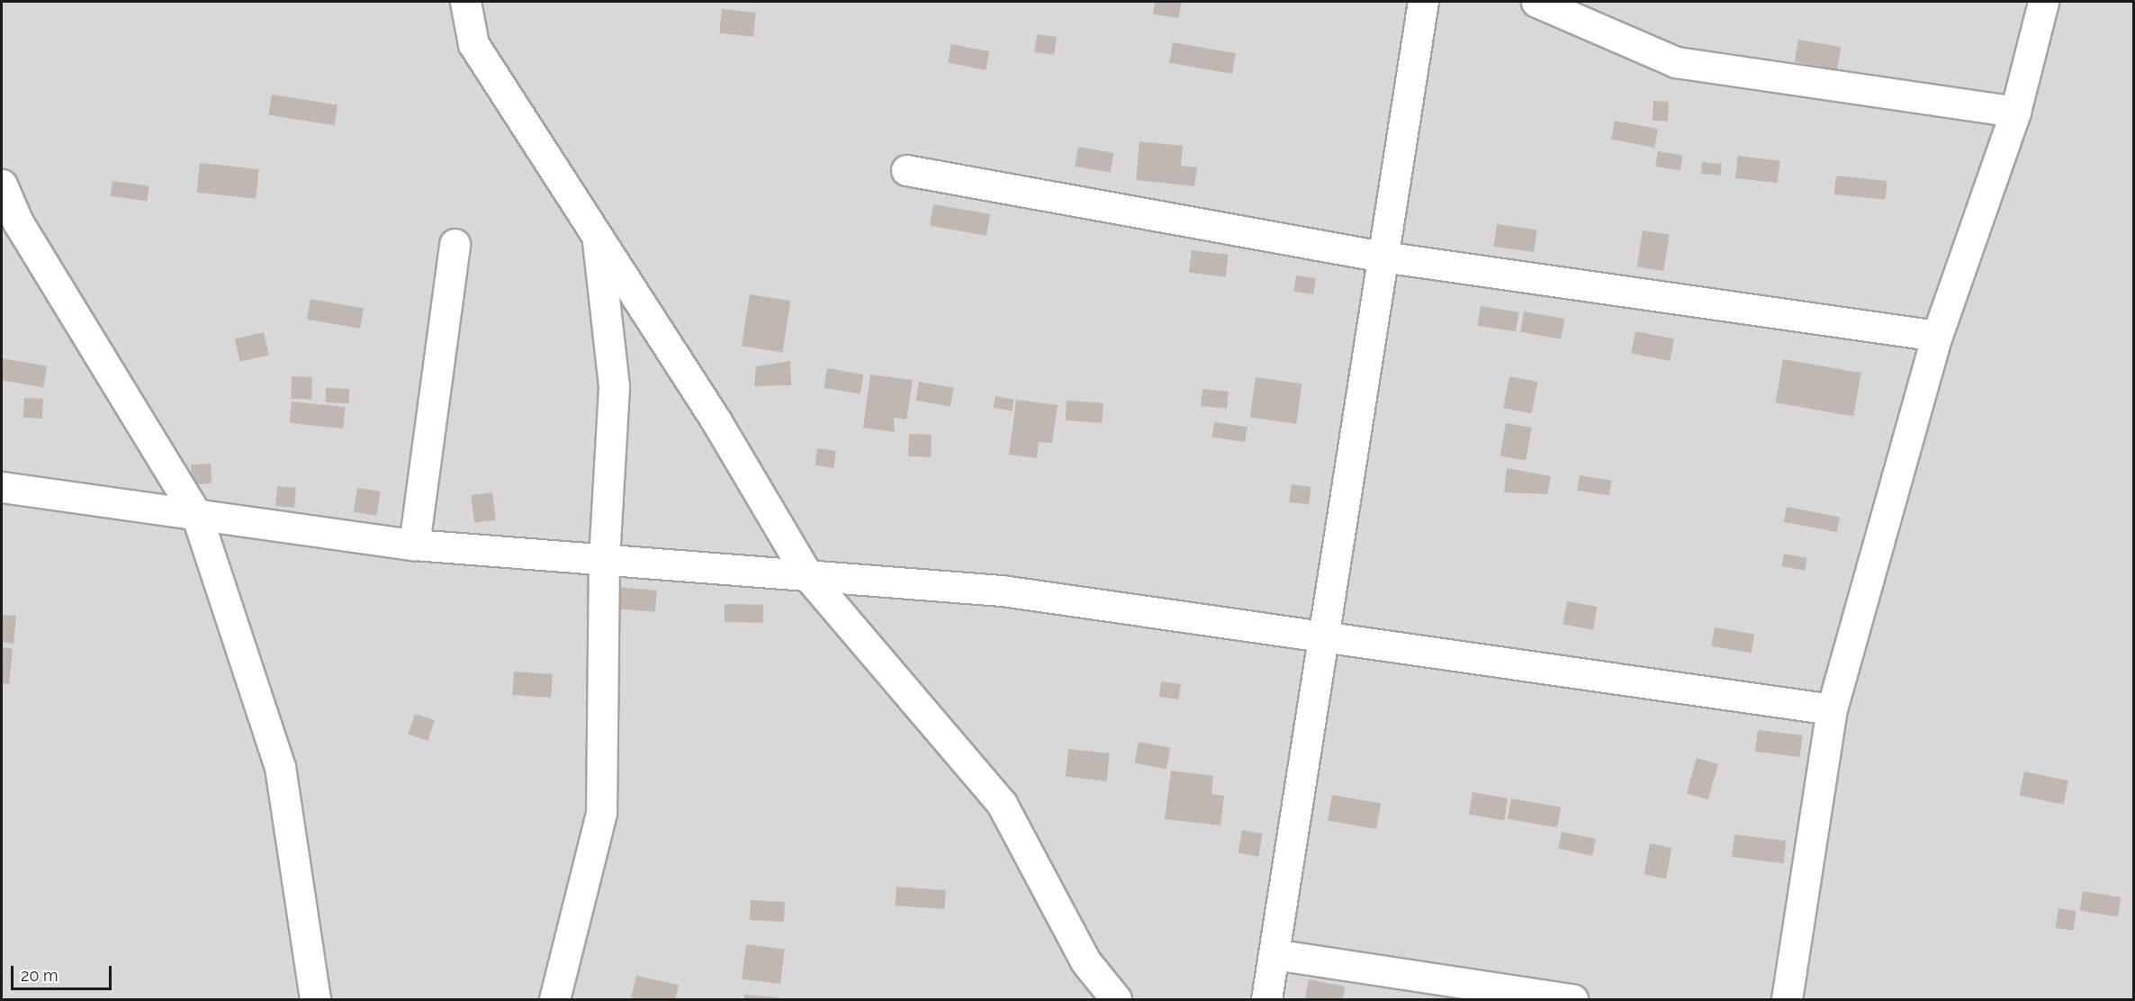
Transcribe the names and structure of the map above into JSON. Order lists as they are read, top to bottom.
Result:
{
  "scale_bar": "20 m"
}
